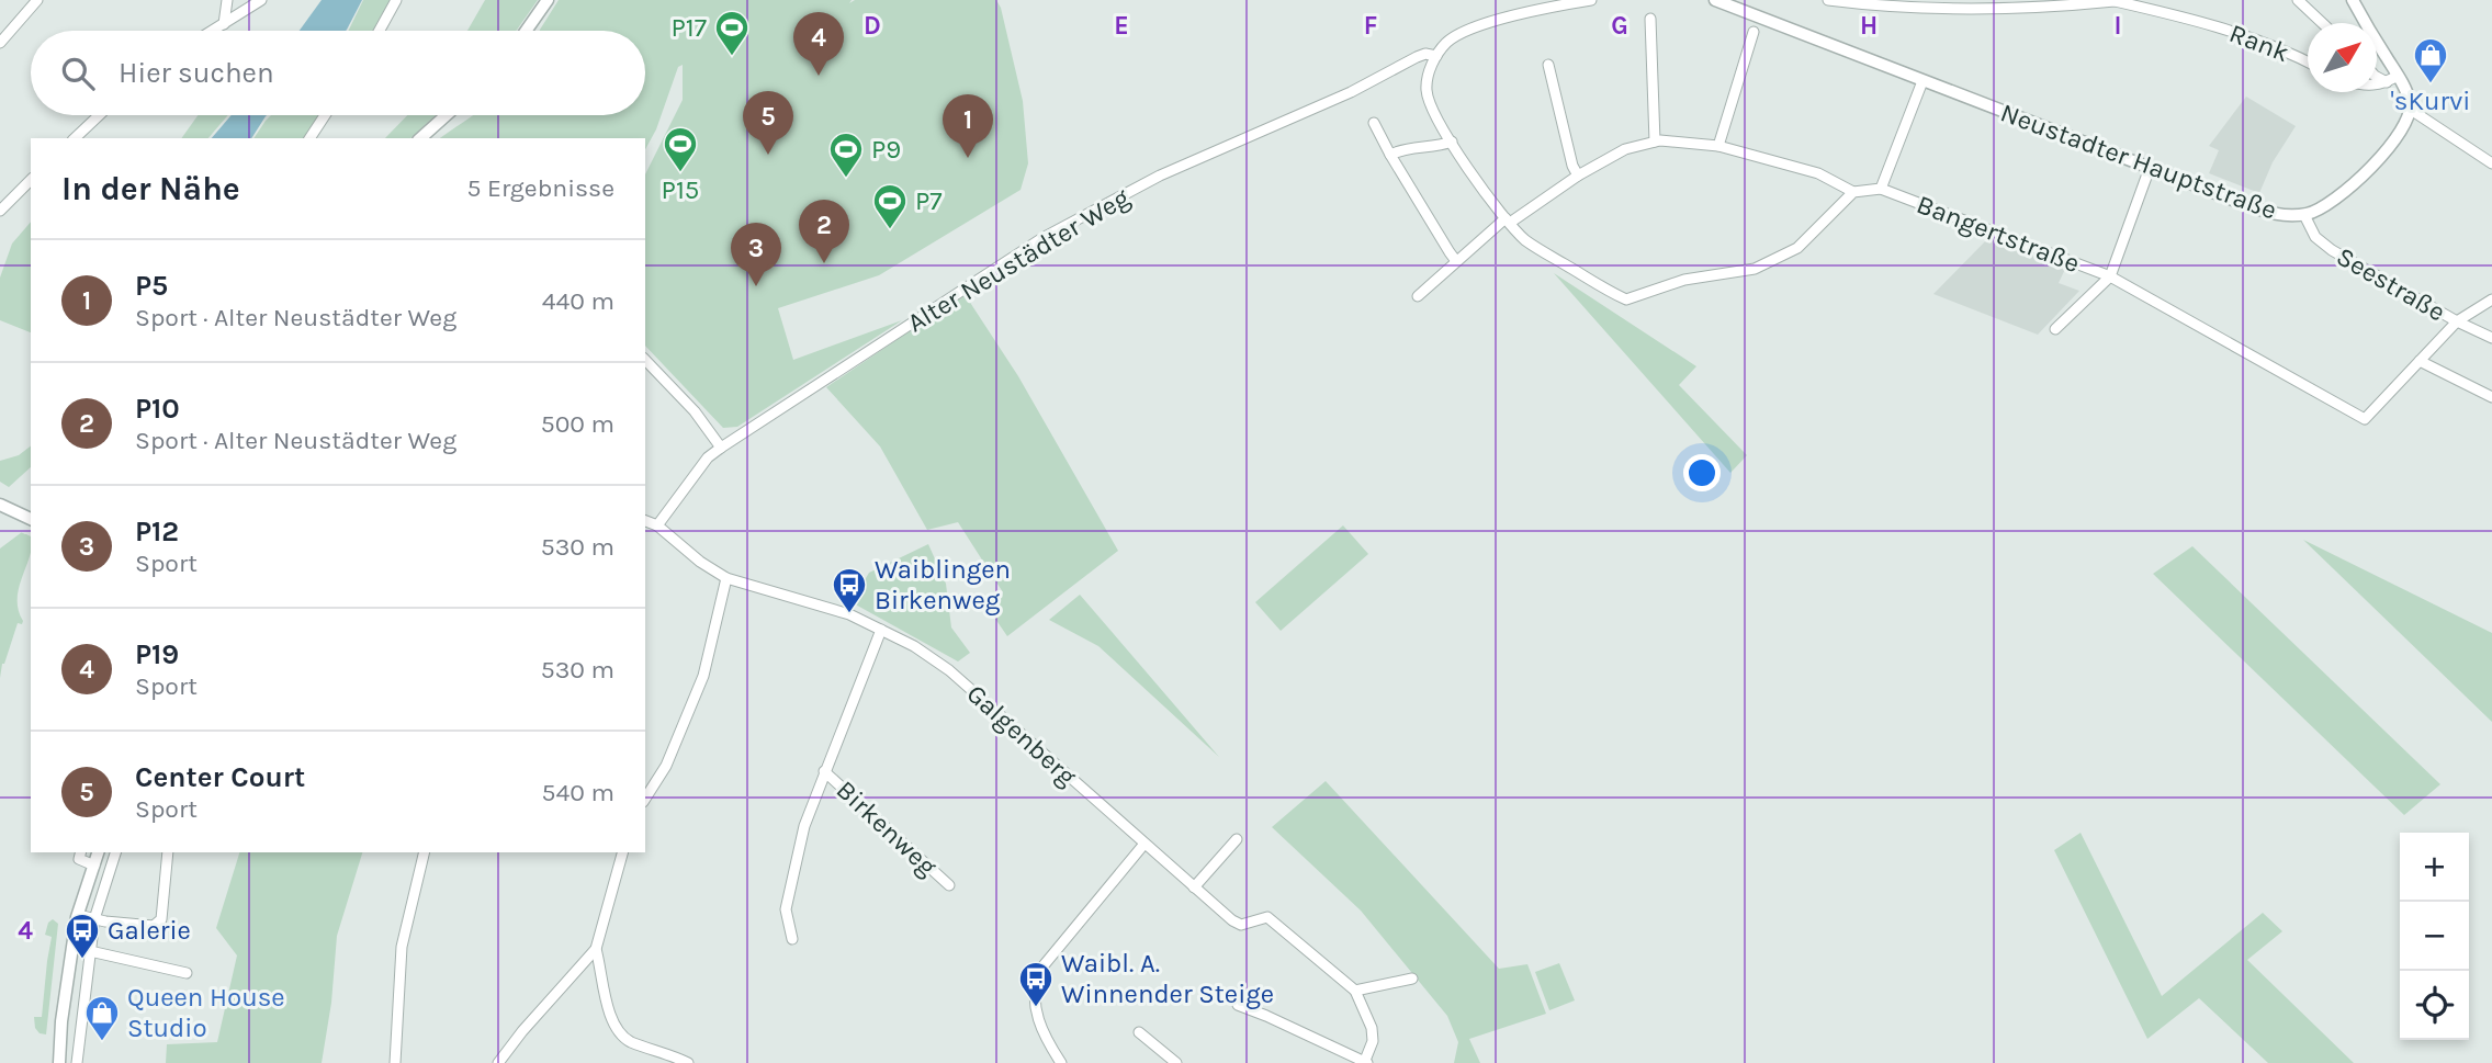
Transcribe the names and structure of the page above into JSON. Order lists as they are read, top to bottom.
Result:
{
  "streets": {
    "street": [
      "Rank",
      "Neustadter Hauptstraße",
      "Bangertstraße",
      "Alter Neustädter Weg",
      "Seestraße",
      "Galgenberg",
      "Birkenweg"
    ]
  },
  "crossings": [
    ["Neustadter Hauptstraße", "Seestraße"],
    ["Alter Neustädter Weg", "Galgenberg"],
    ["Galgenberg", "Birkenweg"]
  ],
  "places": {
    "sports": [
      "P17",
      "P15",
      "P9",
      "P7"
    ],
    "shop": ["'sKurvi", "Queen House Studio"],
    "bus stop": ["Waiblingen Birkenweg", "Galerie", "Waibl. A. Winnender Steige"]
  },
  "north": "top right",
  "page": {
    "pins": [
      "4",
      "5",
      "1",
      "2",
      "3"
    ],
    "search": "Hier suchen",
    "heading": ["In der Nähe", "5 Ergebnisse"],
    "list": [
      {
        "mark": "1",
        "name": "P5",
        "note": "Sport · Alter Neustädter Weg",
        "value": "440 m"
      },
      {
        "mark": "2",
        "name": "P10",
        "note": "Sport · Alter Neustädter Weg",
        "value": "500 m"
      },
      {
        "mark": "3",
        "name": "P12",
        "note": "Sport",
        "value": "530 m"
      },
      {
        "mark": "4",
        "name": "P19",
        "note": "Sport",
        "value": "530 m"
      },
      {
        "mark": "5",
        "name": "Center Court",
        "note": "Sport",
        "value": "540 m"
      }
    ],
    "map_buttons": ["+", "−"]
  },
  "grid": {
    "columns": [
      "D",
      "E",
      "F",
      "G",
      "H",
      "I"
    ],
    "rows": ["4"]
  }
}
